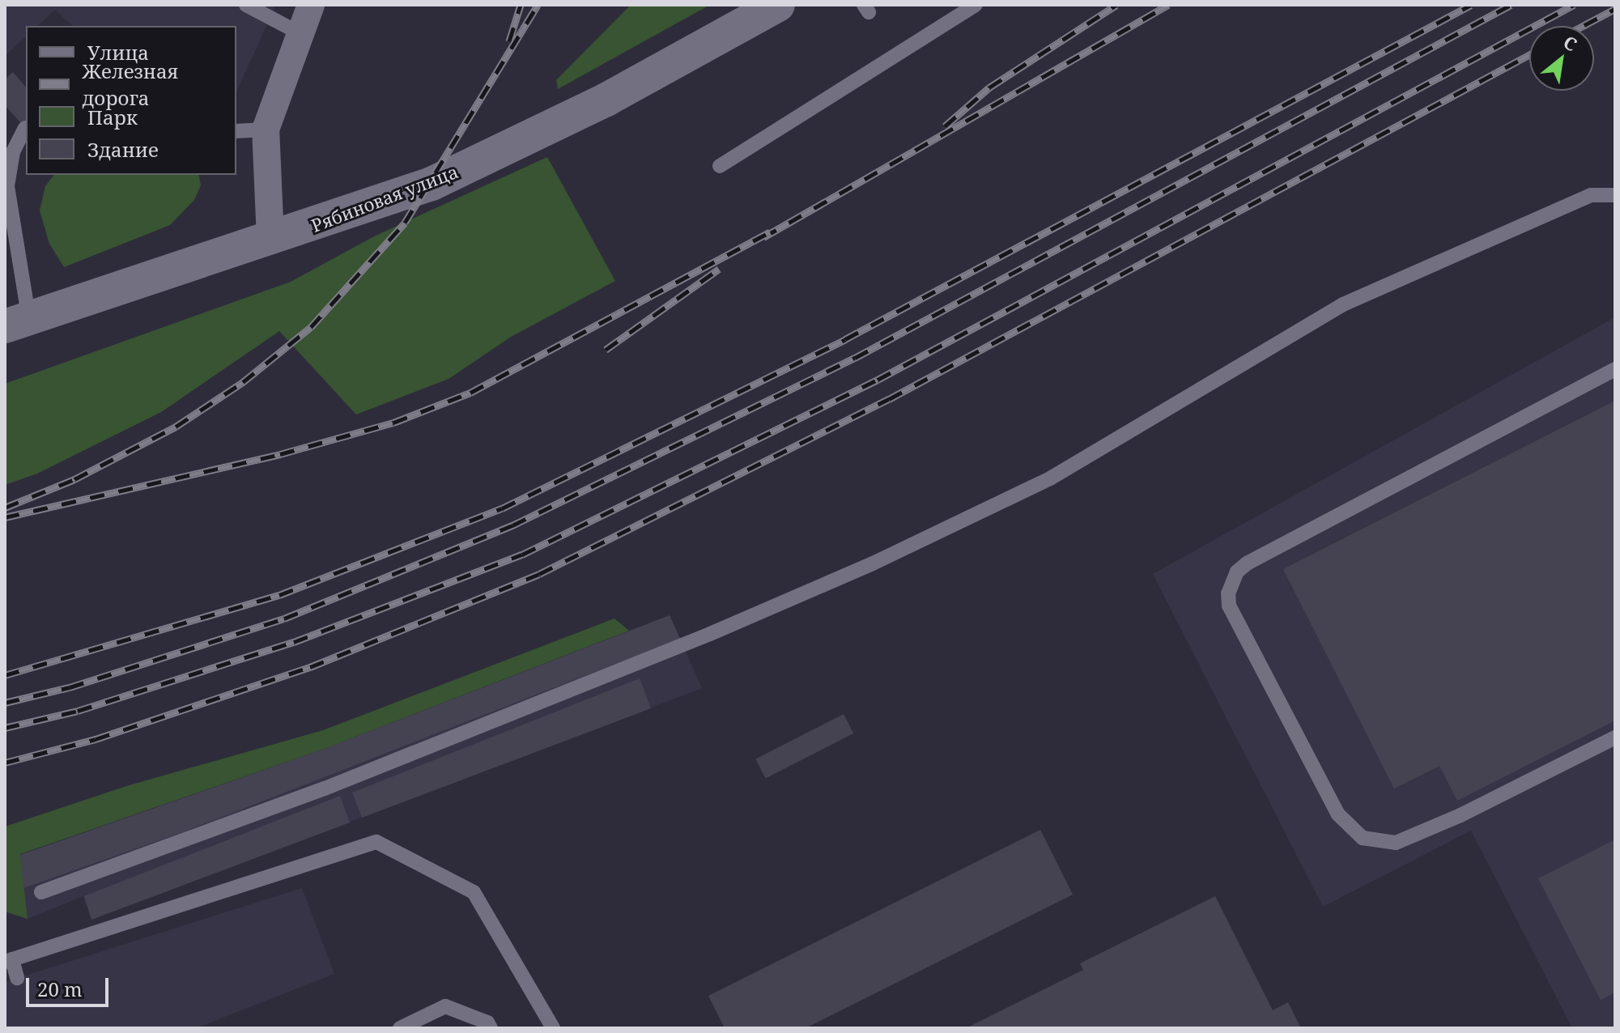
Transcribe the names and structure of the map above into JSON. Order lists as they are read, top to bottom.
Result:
{
  "streets": {
    "street": ["Рябиновая улица"]
  },
  "legend": [
    "Улица",
    "Железная дорога",
    "Парк",
    "Здание"
  ],
  "scale_bar": "20 m",
  "north": "top right"
}
